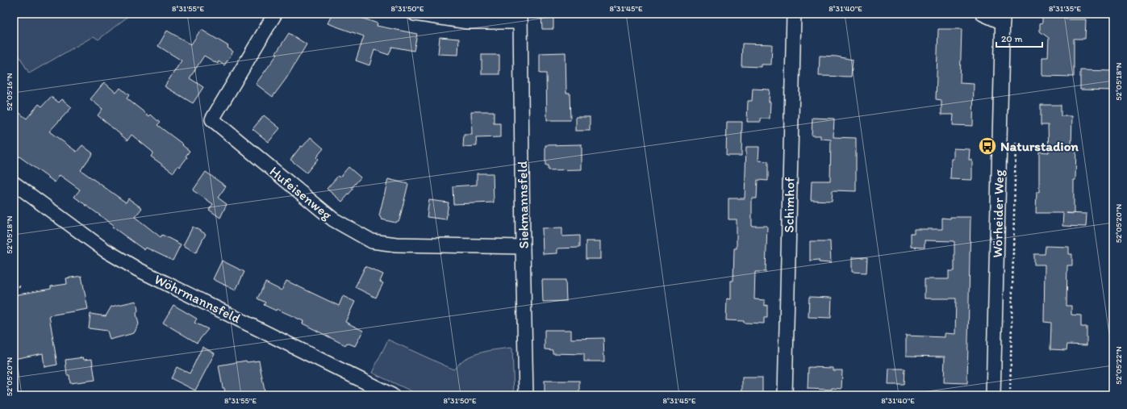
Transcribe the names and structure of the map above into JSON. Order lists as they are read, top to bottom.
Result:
{
  "streets": {
    "street": [
      "Hufeisenweg",
      "Siekmannsfeld",
      "Schimhof",
      "Wörheider Weg",
      "Wöhrmannsfeld"
    ]
  },
  "crossings": [
    ["Hufeisenweg", "Siekmannsfeld"]
  ],
  "places": {
    "bus stop": ["Naturstadion"]
  },
  "scale_bar": "20 m",
  "coordinates": [
    "8°31'55\"E",
    "8°31'50\"E",
    "8°31'45\"E",
    "8°31'40\"E",
    "8°31'35\"E",
    "52°05'18\"N",
    "52°05'16\"N",
    "52°05'20\"N",
    "52°05'22\"N"
  ]
}
